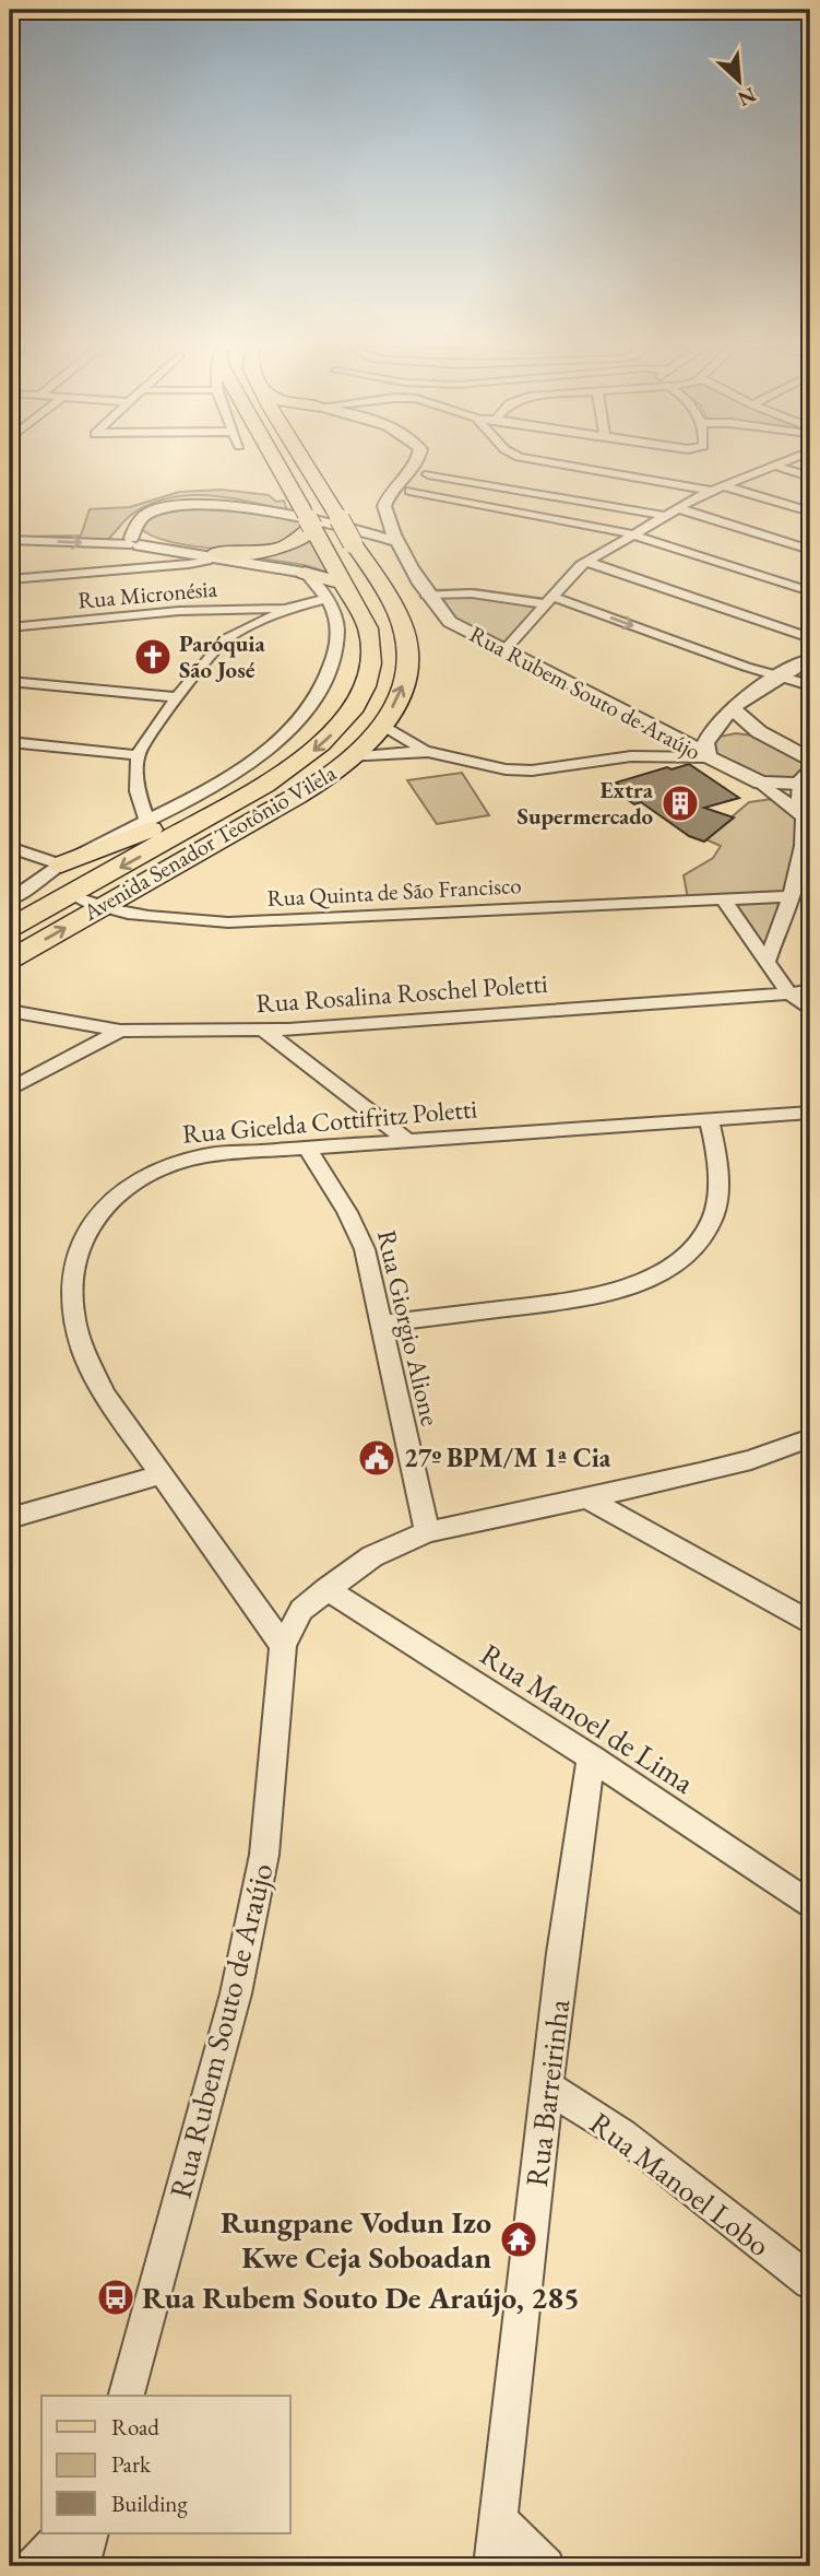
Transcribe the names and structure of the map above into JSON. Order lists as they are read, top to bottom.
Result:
{
  "streets": {
    "main road": ["Avenida Senador Teotônio Vilela"],
    "street": [
      "Rua Micronésia",
      "Rua Rubem Souto de Araújo",
      "Rua Quinta de São Francisco",
      "Rua Rosalina Roschel Poletti",
      "Rua Gicelda Cottifritz Poletti",
      "Rua Giorgio Alione",
      "Rua Manoel de Lima",
      "Rua Barreirinha",
      "Rua Manoel Lobo"
    ]
  },
  "crossings": [
    ["Rua Rubem Souto de Araújo", "Rua Gicelda Cottifritz Poletti"],
    ["Rua Rubem Souto de Araújo", "Rua Giorgio Alione"],
    ["Rua Rubem Souto de Araújo", "Rua Manoel de Lima"],
    ["Avenida Senador Teotônio Vilela", "Rua Quinta de São Francisco"],
    ["Rua Gicelda Cottifritz Poletti", "Rua Giorgio Alione"],
    ["Rua Manoel de Lima", "Rua Barreirinha"],
    ["Rua Barreirinha", "Rua Manoel Lobo"]
  ],
  "places": {
    "church": ["Paróquia São José"],
    "building": ["Extra Supermercado"],
    "public building": ["27º BPM/M 1ª Cia"],
    "temple": ["Rungpane Vodun Izo Kwe Ceja Soboadan"],
    "bus stop": ["Rua Rubem Souto De Araújo, 285"]
  },
  "legend": ["Road", "Park", "Building"],
  "north": "bottom right"
}
